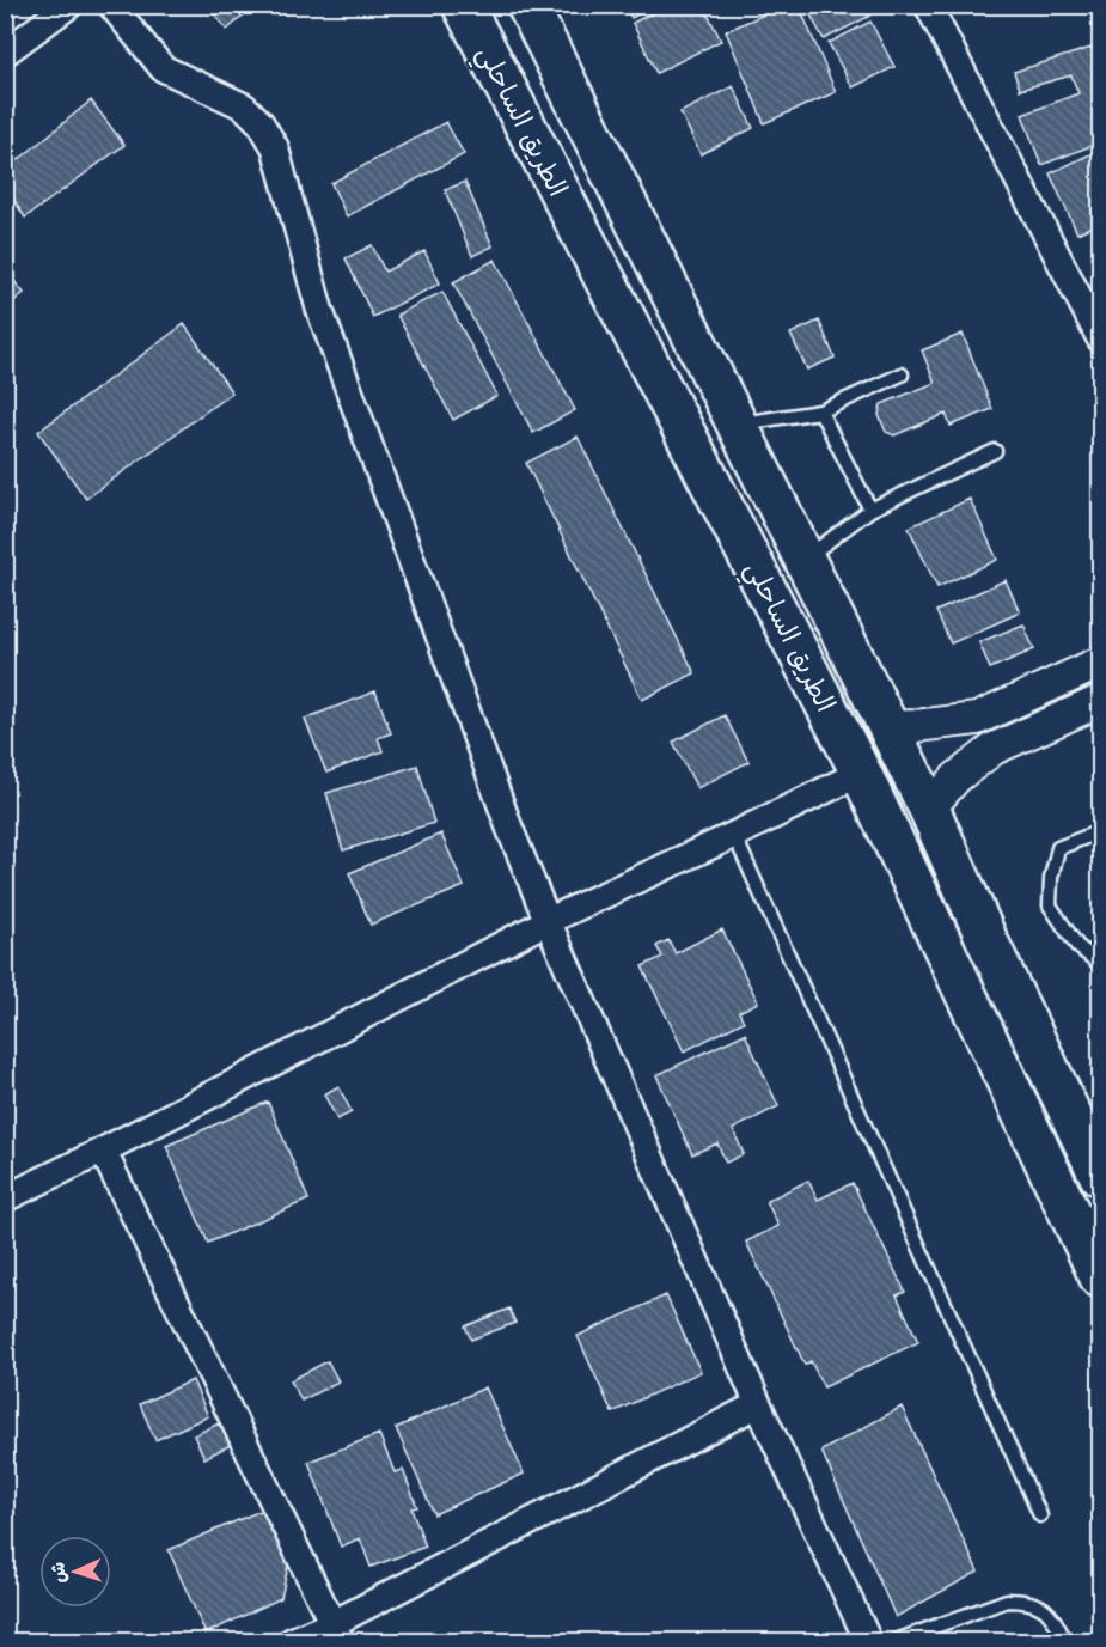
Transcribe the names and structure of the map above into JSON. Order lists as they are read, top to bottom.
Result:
{
  "streets": {
    "highway": ["الطريق الساحلي"]
  },
  "north": "left"
}
